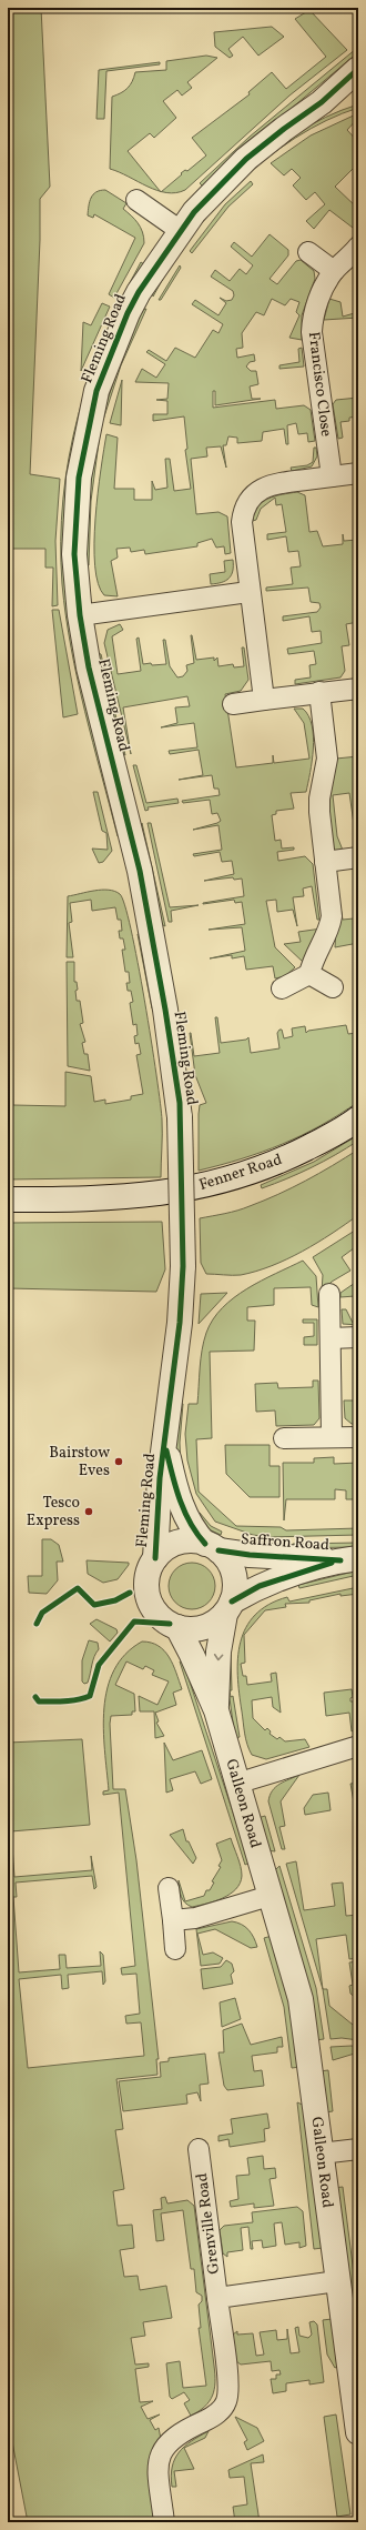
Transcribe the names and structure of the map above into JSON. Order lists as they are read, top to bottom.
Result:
{
  "streets": {
    "street": [
      "Fleming Road",
      "Francisco Close",
      "Fenner Road",
      "Saffron Road",
      "Galleon Road",
      "Grenville Road"
    ]
  },
  "crossings": [
    ["Fleming Road", "Saffron Road"],
    ["Fleming Road", "Galleon Road"],
    ["Saffron Road", "Galleon Road"]
  ],
  "places": ["Bairstow Eves", "Tesco Express"]
}
